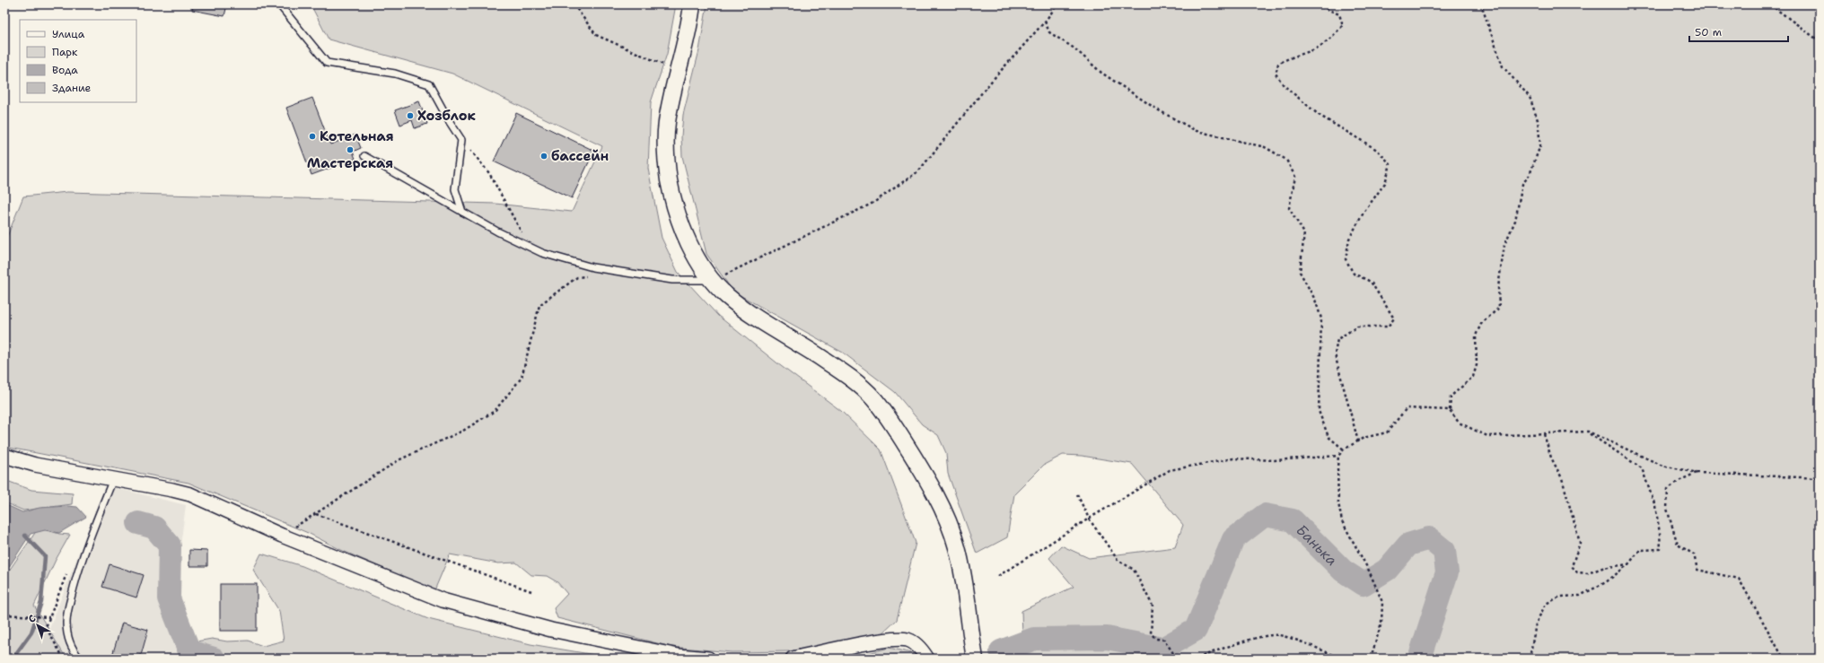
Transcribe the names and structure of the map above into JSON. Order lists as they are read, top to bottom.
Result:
{
  "water": ["Банька"],
  "places": [
    "Хозблок",
    "Котельная",
    "Мастерская",
    "бассейн"
  ],
  "legend": [
    "Улица",
    "Парк",
    "Вода",
    "Здание"
  ],
  "scale_bar": "50 m",
  "north": "top left"
}
